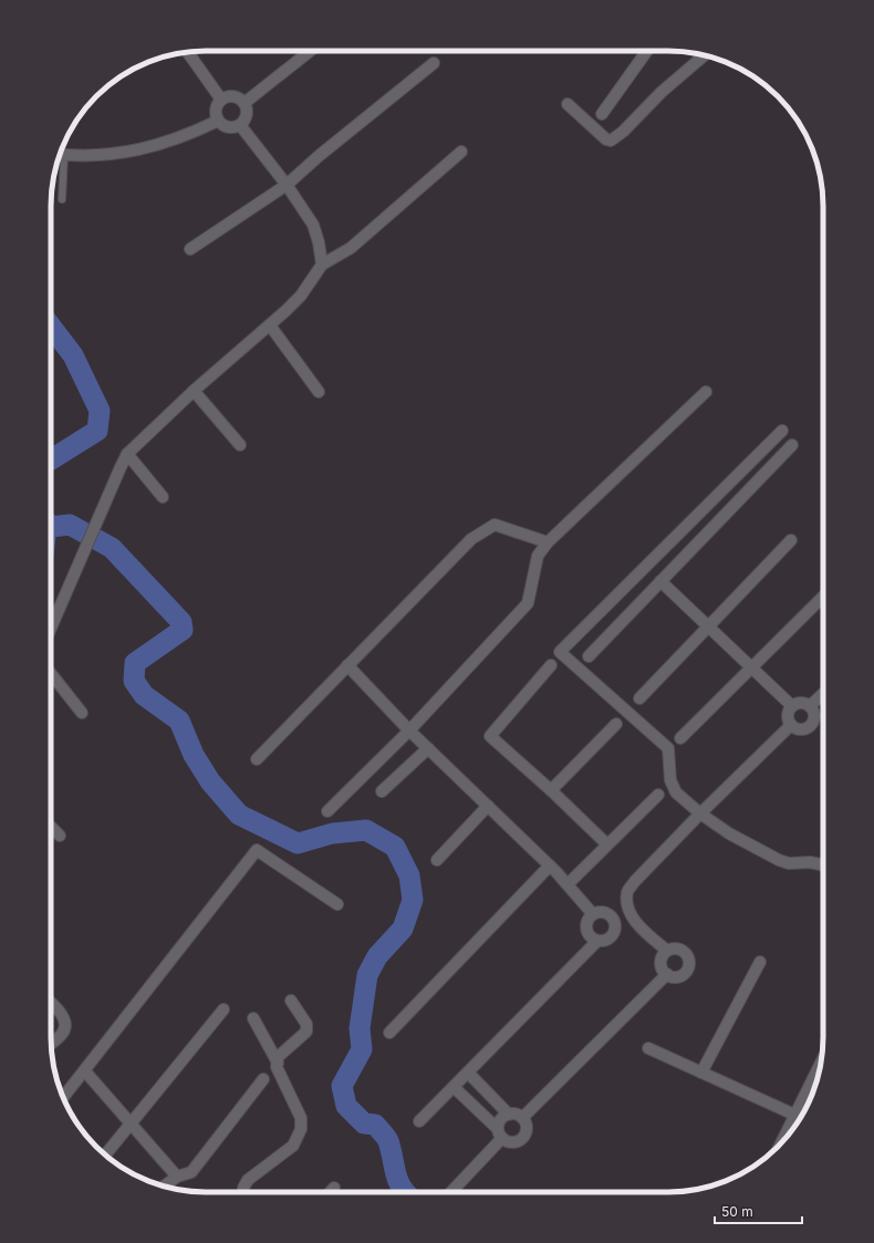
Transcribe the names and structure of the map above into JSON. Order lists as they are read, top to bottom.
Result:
{
  "scale_bar": "50 m"
}
